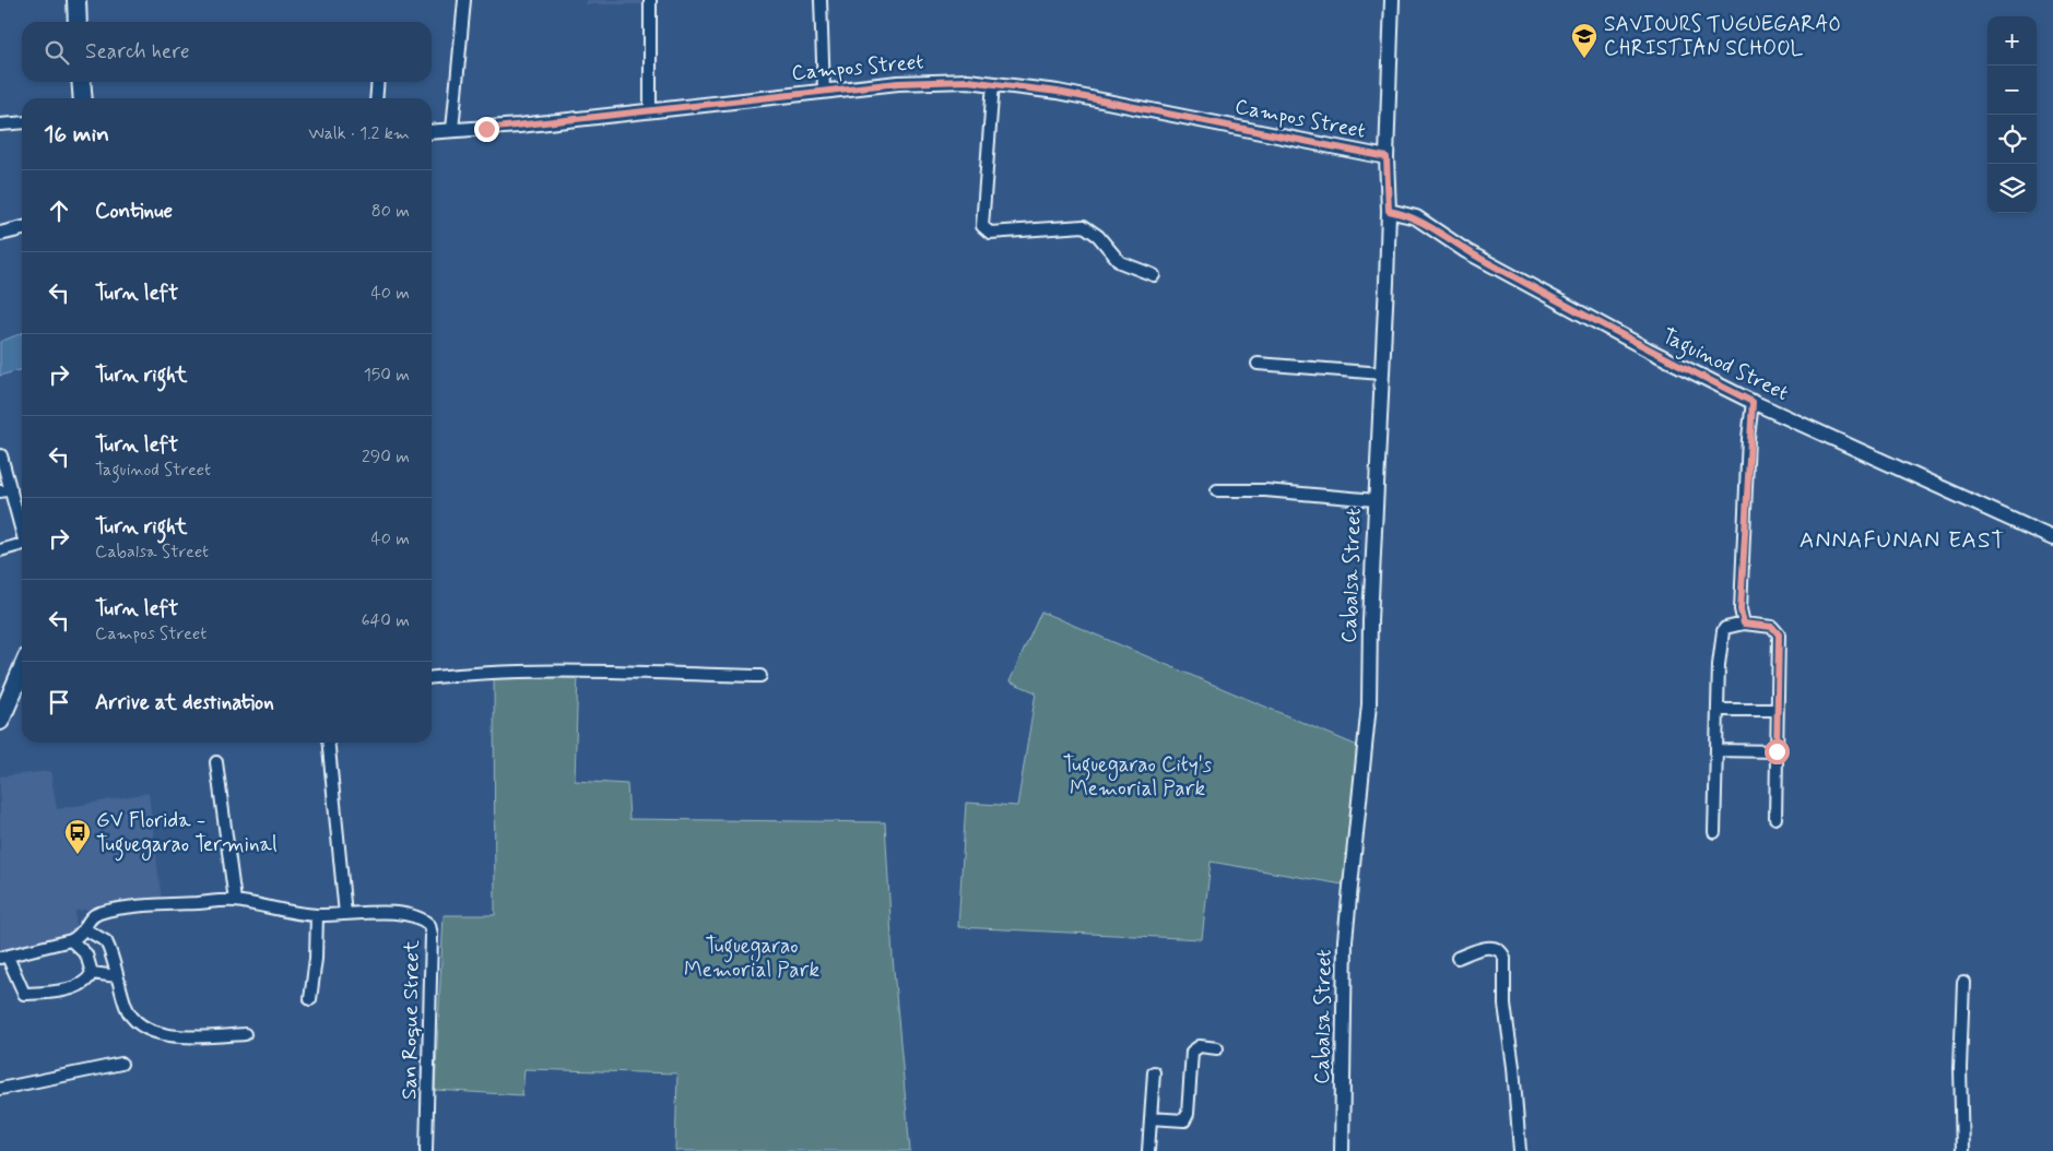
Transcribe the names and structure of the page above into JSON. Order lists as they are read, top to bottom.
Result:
{
  "streets": {
    "street": [
      "Campos Street",
      "Taguinod Street",
      "Cabalsa Street",
      "San Roque Street"
    ]
  },
  "crossings": [
    ["Campos Street", "Cabalsa Street"],
    ["Taguinod Street", "Cabalsa Street"]
  ],
  "districts": ["ANNAFUNAN EAST"],
  "parks": ["Tuguegarao City's Memorial Park", "Tuguegarao Memorial Park"],
  "places": {
    "school or university": ["SAVIOURS TUGUEGARAO CHRISTIAN SCHOOL"],
    "bus stop": ["GV Florida - Tuguegarao Terminal"]
  },
  "page": {
    "map_buttons": ["+", "−"],
    "search": "Search here",
    "heading": ["16 min", "Walk · 1.2 km"],
    "list": [
      ["Continue", "80 m"],
      ["Turn left", "40 m"],
      ["Turn right", "150 m"],
      ["Turn left", "Taguinod Street", "290 m"],
      ["Turn right", "Cabalsa Street", "40 m"],
      ["Turn left", "Campos Street", "640 m"],
      "Arrive at destination"
    ]
  }
}
